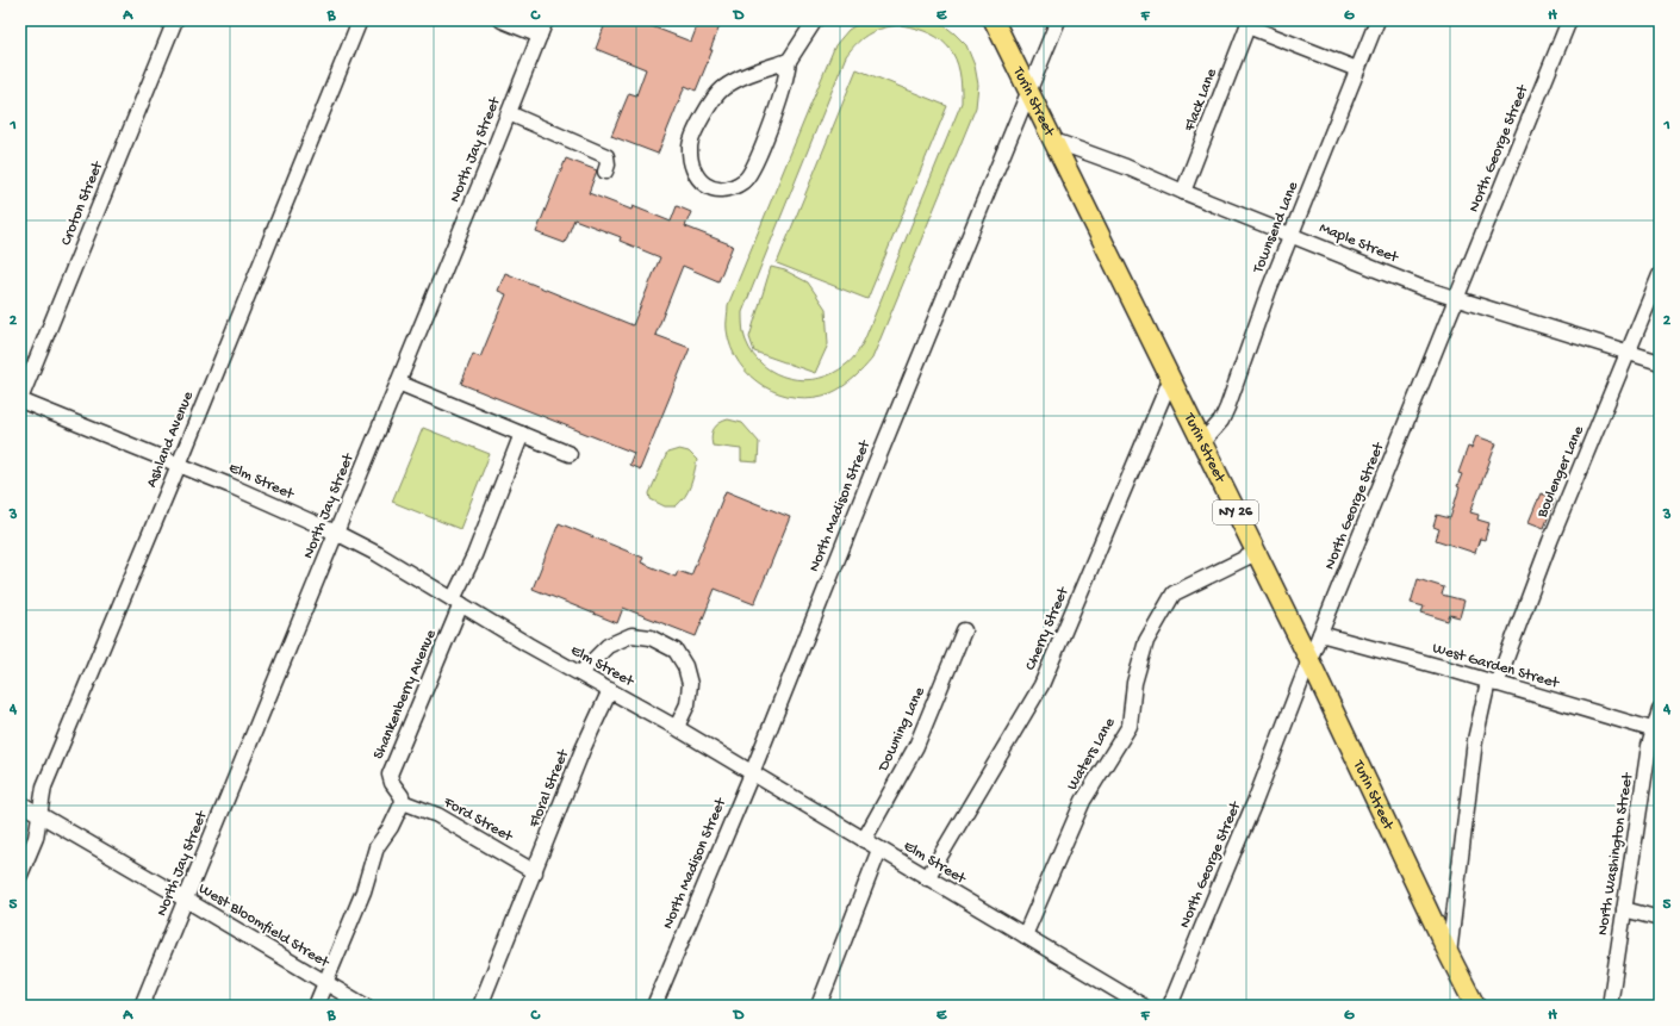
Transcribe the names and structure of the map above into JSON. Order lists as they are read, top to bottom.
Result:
{
  "streets": {
    "main road": ["Turin Street", "NY 26"],
    "street": [
      "Flack Lane",
      "North George Street",
      "North Jay Street",
      "Croton Street",
      "Townsend Lane",
      "Maple Street",
      "Ashland Avenue",
      "Boulenger Lane",
      "Elm Street",
      "North Madison Street",
      "Cherry Street",
      "West Garden Street",
      "Shankenberry Avenue",
      "Downing Lane",
      "Waters Lane",
      "Floral Street",
      "Ford Street",
      "North Washington Street",
      "West Bloomfield Street"
    ]
  },
  "crossings": [
    ["Flack Lane", "Maple Street"],
    ["Turin Street", "North George Street"],
    ["Turin Street", "Townsend Lane"],
    ["Turin Street", "Maple Street"],
    ["Turin Street", "Boulenger Lane"],
    ["Turin Street", "North Madison Street"],
    ["Turin Street", "Cherry Street"],
    ["Turin Street", "Waters Lane"],
    ["North George Street", "Maple Street"],
    ["North George Street", "West Garden Street"],
    ["North Jay Street", "Elm Street"],
    ["North Jay Street", "West Bloomfield Street"],
    ["Croton Street", "Elm Street"],
    ["Townsend Lane", "Maple Street"],
    ["Maple Street", "Boulenger Lane"],
    ["Ashland Avenue", "Elm Street"],
    ["Ashland Avenue", "West Bloomfield Street"],
    ["Boulenger Lane", "West Garden Street"],
    ["Elm Street", "North Madison Street"],
    ["Elm Street", "Cherry Street"],
    ["Elm Street", "Shankenberry Avenue"],
    ["Elm Street", "Downing Lane"],
    ["Elm Street", "Waters Lane"],
    ["Elm Street", "Floral Street"],
    ["West Garden Street", "North Washington Street"],
    ["Shankenberry Avenue", "Ford Street"],
    ["Floral Street", "Ford Street"]
  ],
  "grid": {
    "columns": [
      "A",
      "B",
      "C",
      "D",
      "E",
      "F",
      "G",
      "H"
    ],
    "rows": [
      "1",
      "2",
      "3",
      "4",
      "5"
    ]
  }
}
